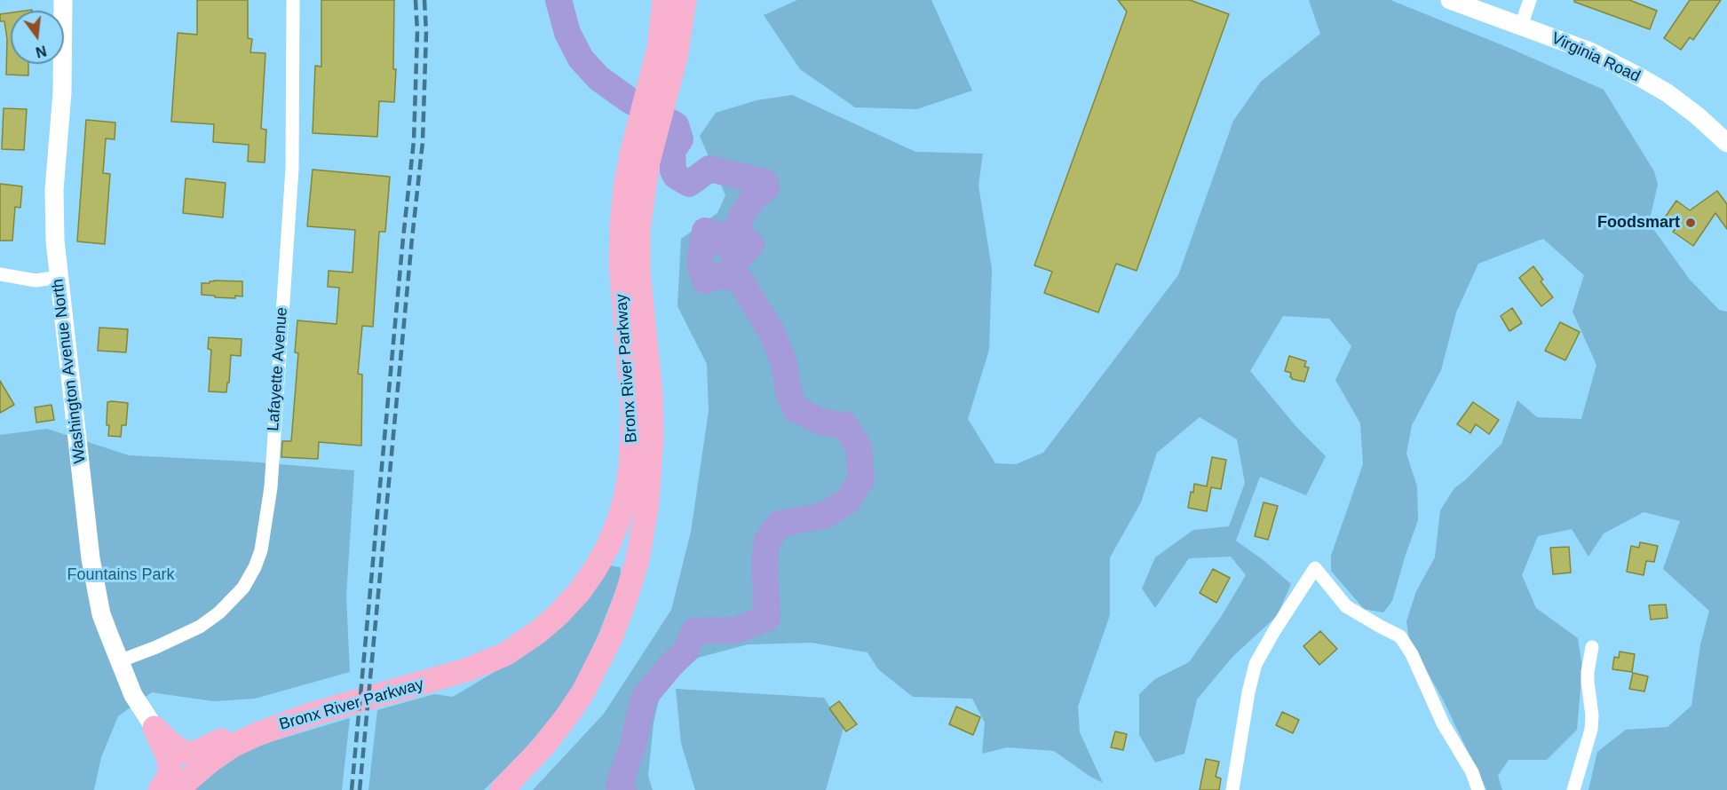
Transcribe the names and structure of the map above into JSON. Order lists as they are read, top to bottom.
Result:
{
  "streets": {
    "highway": ["Bronx River Parkway"],
    "street": ["Virginia Road", "Lafayette Avenue", "Washington Avenue North"]
  },
  "crossings": [
    ["Lafayette Avenue", "Washington Avenue North"]
  ],
  "parks": ["Fountains Park"],
  "places": ["Foodsmart"],
  "north": "bottom"
}
